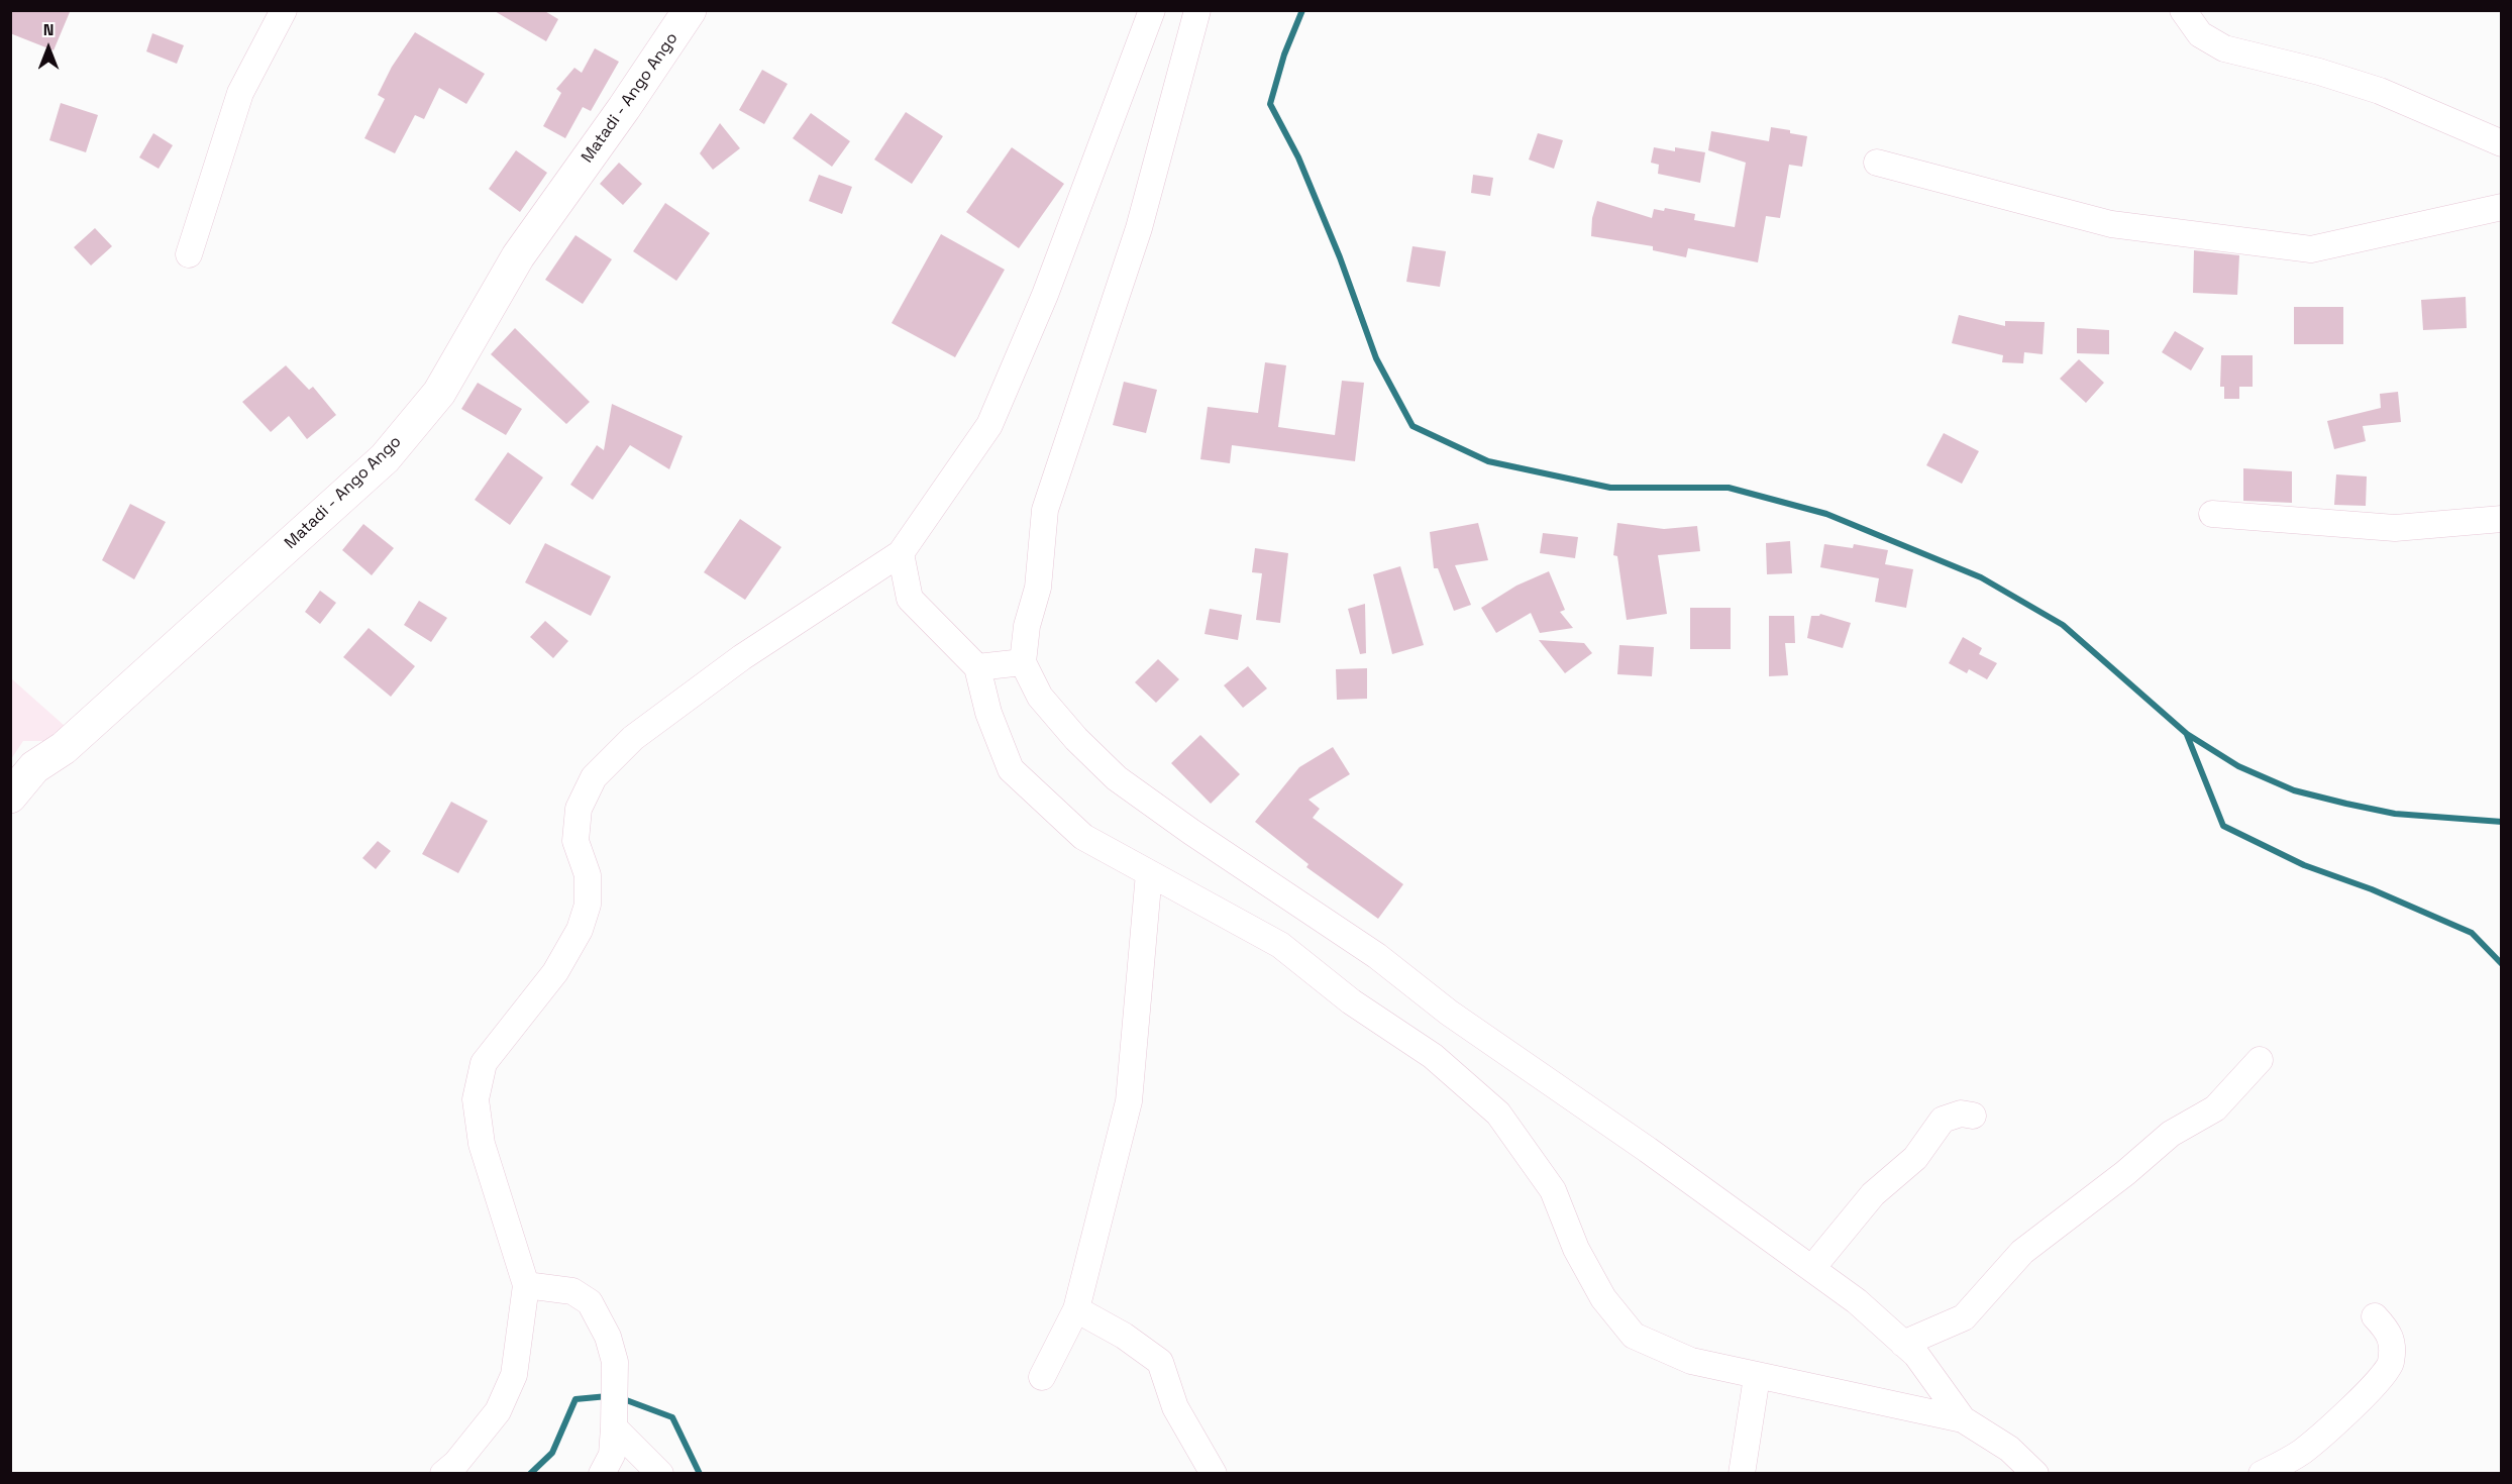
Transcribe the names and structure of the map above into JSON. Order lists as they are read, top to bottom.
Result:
{
  "streets": {
    "highway": ["Matadi - Ango Ango"]
  },
  "north": "top"
}
